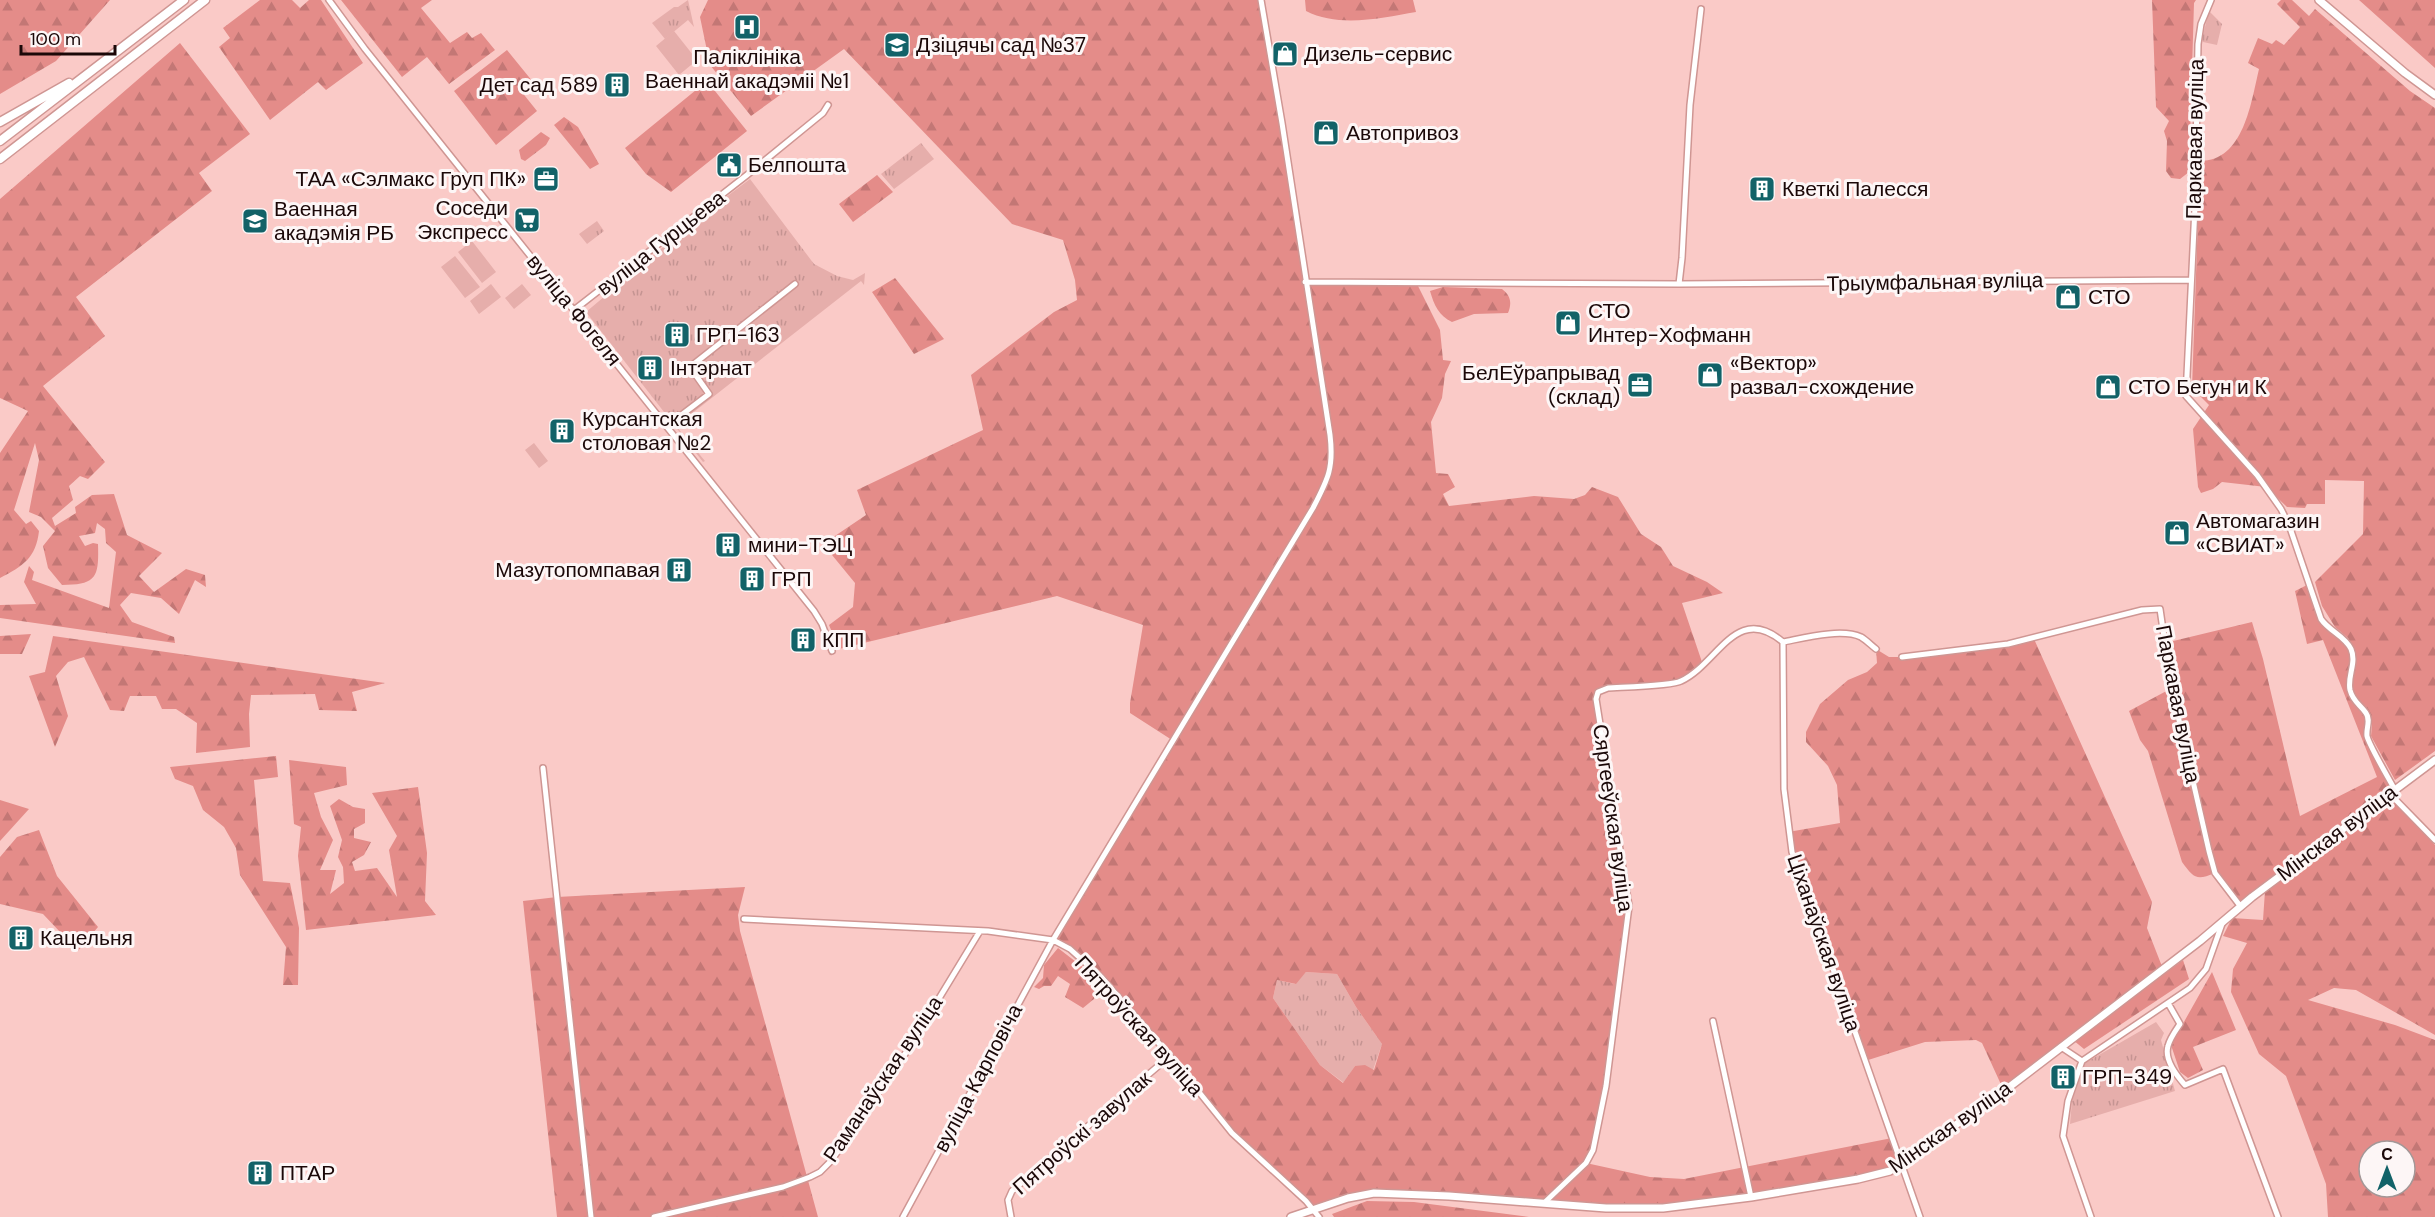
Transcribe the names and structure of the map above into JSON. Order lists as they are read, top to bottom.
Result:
{
  "streets": {
    "main road": ["Мінская вуліца"],
    "street": [
      "Паркавая вуліца",
      "вуліца Гурцьева",
      "Трыумфальная вуліца",
      "вуліца Фогеля",
      "Сяргееўская вуліца",
      "Ціханаўская вуліца",
      "Пятроўская вуліца",
      "вуліца Карповіча",
      "Раманаўская вуліца",
      "Пятроўскі завулак"
    ]
  },
  "crossings": [
    ["Паркавая вуліца", "Трыумфальная вуліца"],
    ["Паркавая вуліца", "Мінская вуліца"],
    ["вуліца Гурцьева", "вуліца Фогеля"],
    ["Трыумфальная вуліца", "вуліца Карповіча"],
    ["Сяргееўская вуліца", "Мінская вуліца"],
    ["Сяргееўская вуліца", "Ціханаўская вуліца"],
    ["Мінская вуліца", "Ціханаўская вуліца"],
    ["Мінская вуліца", "Пятроўская вуліца"],
    ["Пятроўская вуліца", "вуліца Карповіча"],
    ["Пятроўская вуліца", "Раманаўская вуліца"],
    ["Пятроўская вуліца", "Пятроўскі завулак"]
  ],
  "places": {
    "hospital": ["Паліклініка Ваеннай акадэміі №1"],
    "school or university": ["Дзіцячы сад №37", "Ваенная акадэмія РБ"],
    "shop": [
      "Дизель-сервис",
      "Автопривоз",
      "СТО",
      "СТО Интер-Хофманн",
      "«Вектор» развал-схождение",
      "СТО Бегун и К",
      "Автомагазин «СВИАТ»"
    ],
    "building": [
      "Дет сад 589",
      "Кветкі Палесся",
      "ГРП-163",
      "Інтэрнат",
      "Курсантская столовая №2",
      "мини-ТЭЦ",
      "Мазутопомпавая",
      "ГРП",
      "КПП",
      "Кацельня",
      "ГРП-349",
      "ПТАР"
    ],
    "public building": ["Белпошта"],
    "office": ["ТАА «Сэлмакс Груп ПК»", "БелЕўрапрывад (склад)"],
    "supermarket": ["Соседи Экспресс"]
  },
  "scale_bar": "100 m",
  "north": "top"
}
